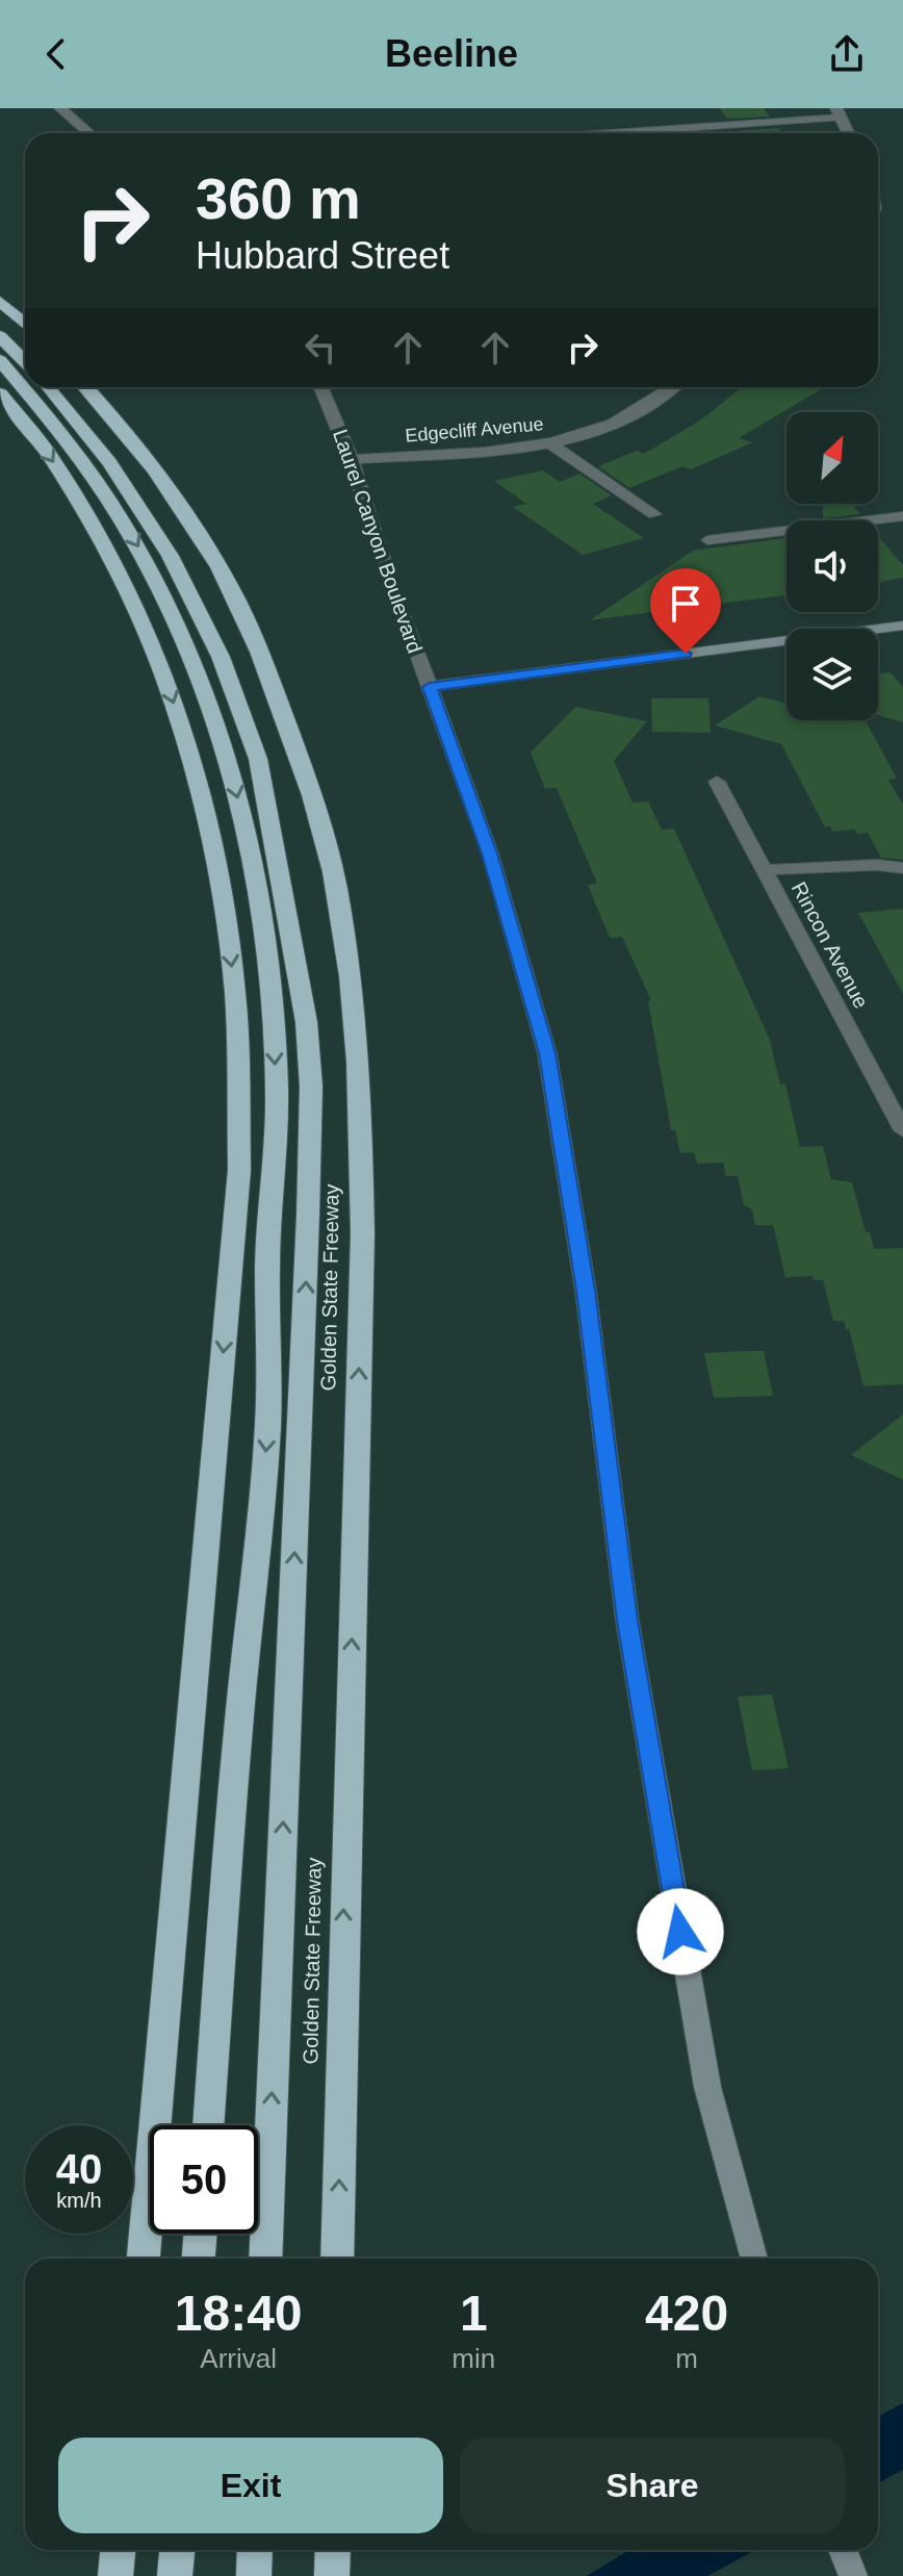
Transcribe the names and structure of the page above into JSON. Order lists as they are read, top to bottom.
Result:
{
  "streets": {
    "highway": ["Golden State Freeway"],
    "main road": ["Laurel Canyon Boulevard"],
    "street": ["Edgecliff Avenue", "Rincon Avenue"]
  },
  "crossings": [
    ["Edgecliff Avenue", "Laurel Canyon Boulevard"]
  ],
  "north": "top right",
  "page": {
    "header": "Beeline",
    "turn": ["360 m", "Hubbard Street"],
    "speed": "40 km/h",
    "limit": "50",
    "eta": [
      "18:40",
      "Arrival",
      "1",
      "min",
      "420",
      "m"
    ],
    "buttons": ["Exit", "Share"]
  }
}
